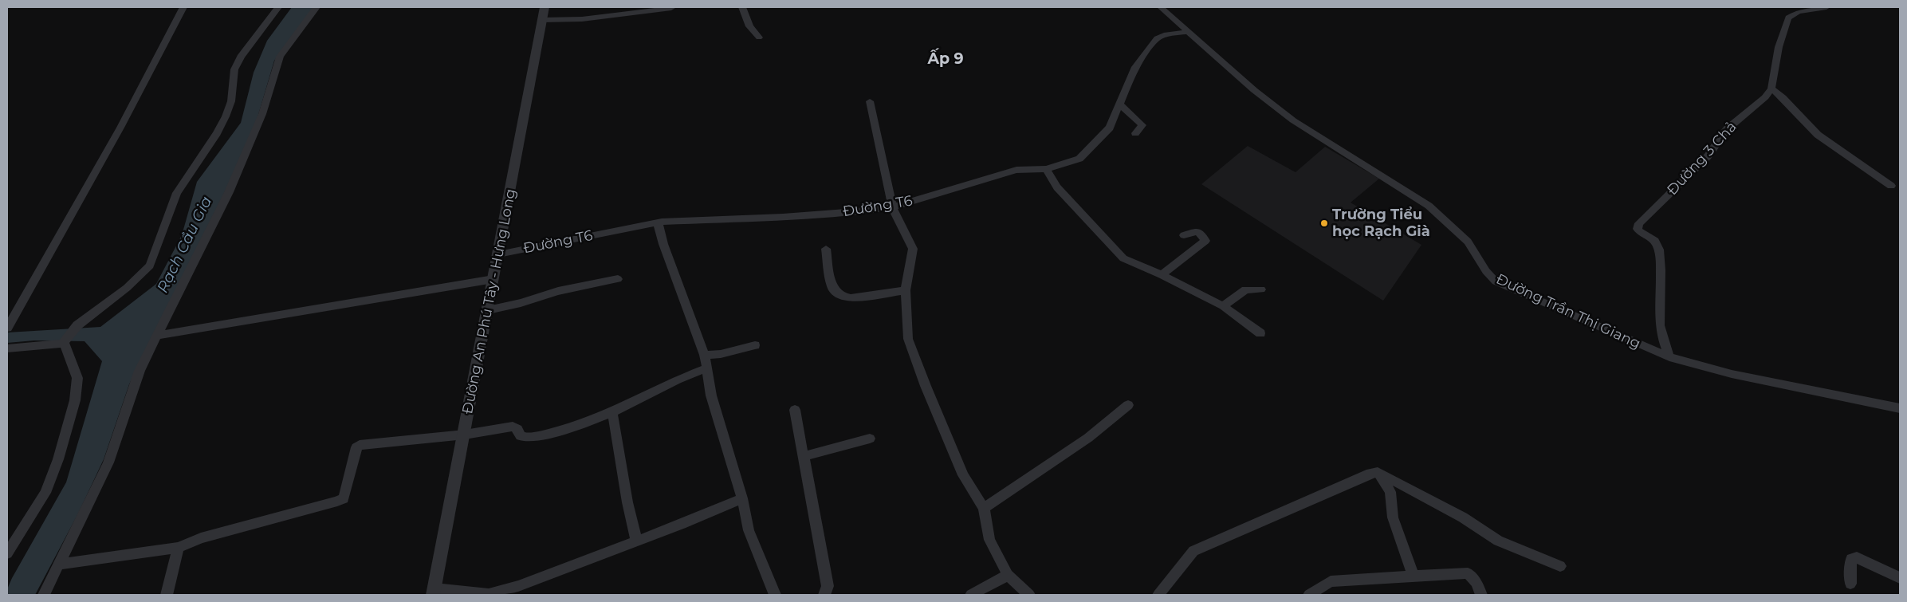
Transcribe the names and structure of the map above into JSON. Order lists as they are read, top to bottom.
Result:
{
  "streets": {
    "street": [
      "Đường 3 Chả",
      "Đường T6",
      "Đường An Phú Tây - Hưng Long",
      "Đường Trần Thị Giang"
    ]
  },
  "crossings": [
    ["Đường 3 Chả", "Đường Trần Thị Giang"],
    ["Đường T6", "Đường An Phú Tây - Hưng Long"],
    ["Đường T6", "Đường Trần Thị Giang"]
  ],
  "districts": ["Ấp 9"],
  "water": ["Rạch Cầu Gia"],
  "places": ["Trường Tiểu học Rạch Già"]
}
